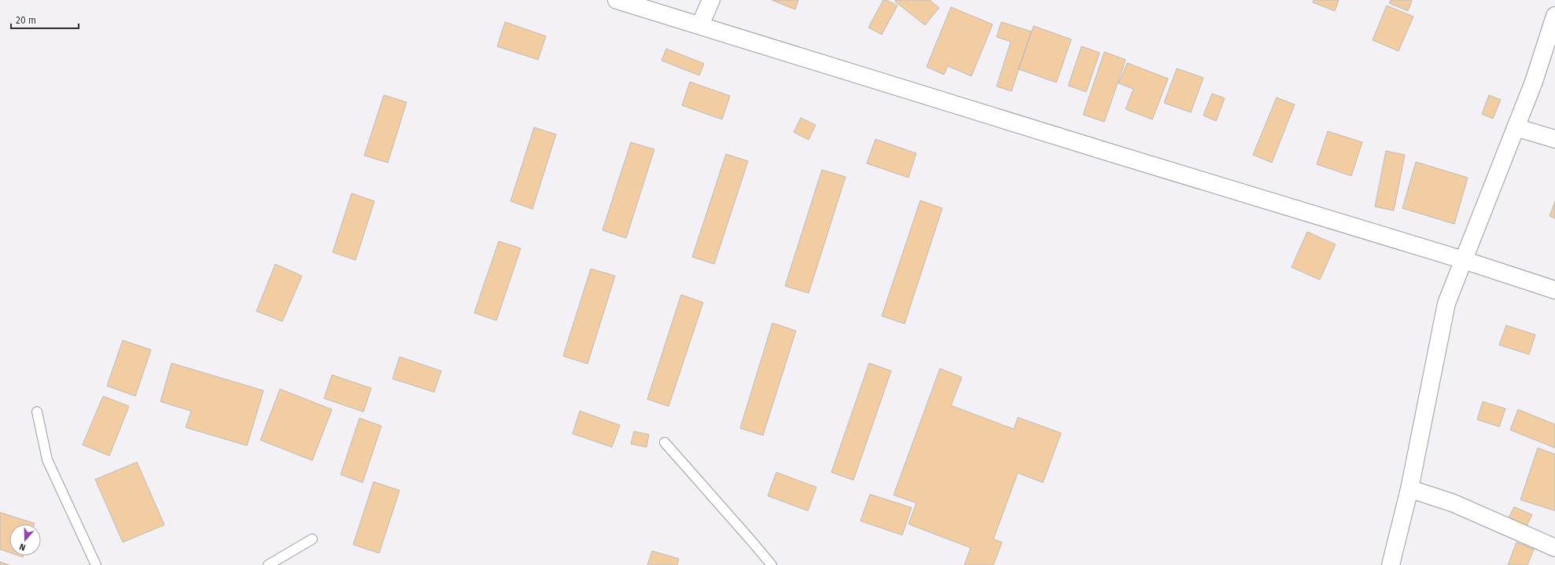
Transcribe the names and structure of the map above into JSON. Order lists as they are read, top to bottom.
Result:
{
  "scale_bar": "20 m",
  "north": "bottom"
}
